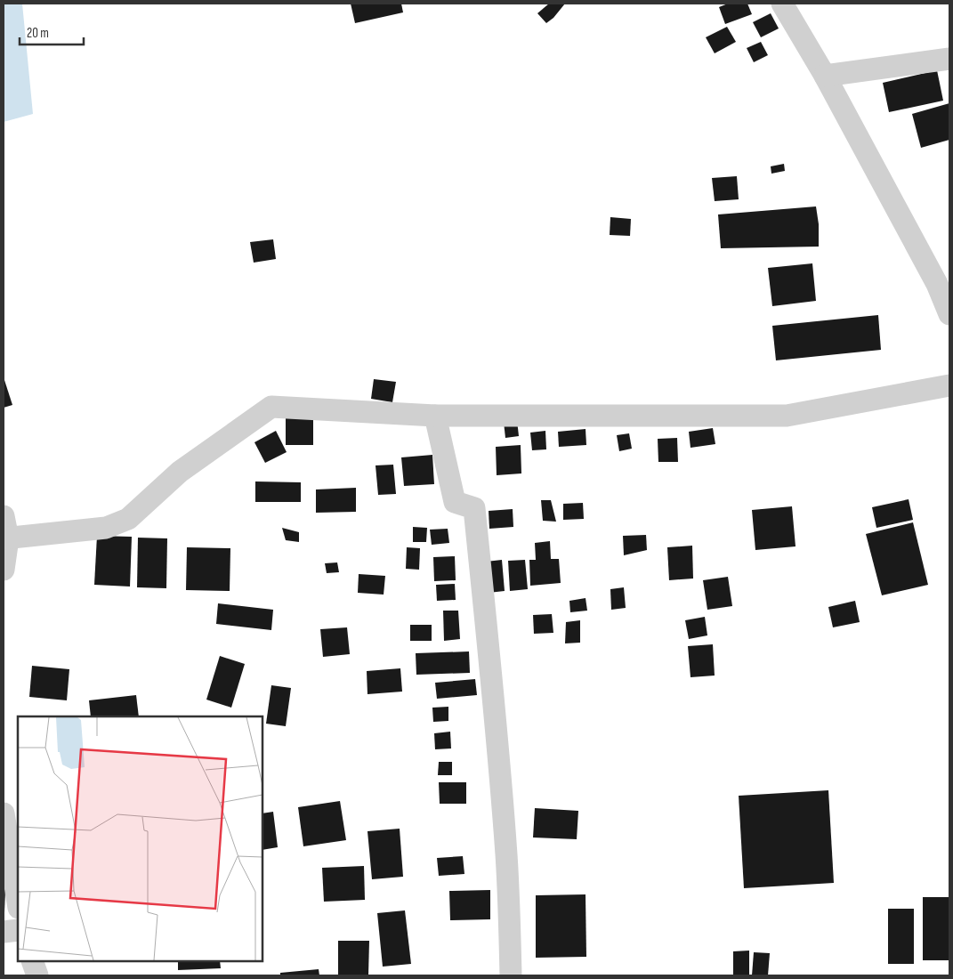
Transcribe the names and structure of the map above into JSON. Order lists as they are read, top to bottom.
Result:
{
  "scale_bar": "20 m"
}
